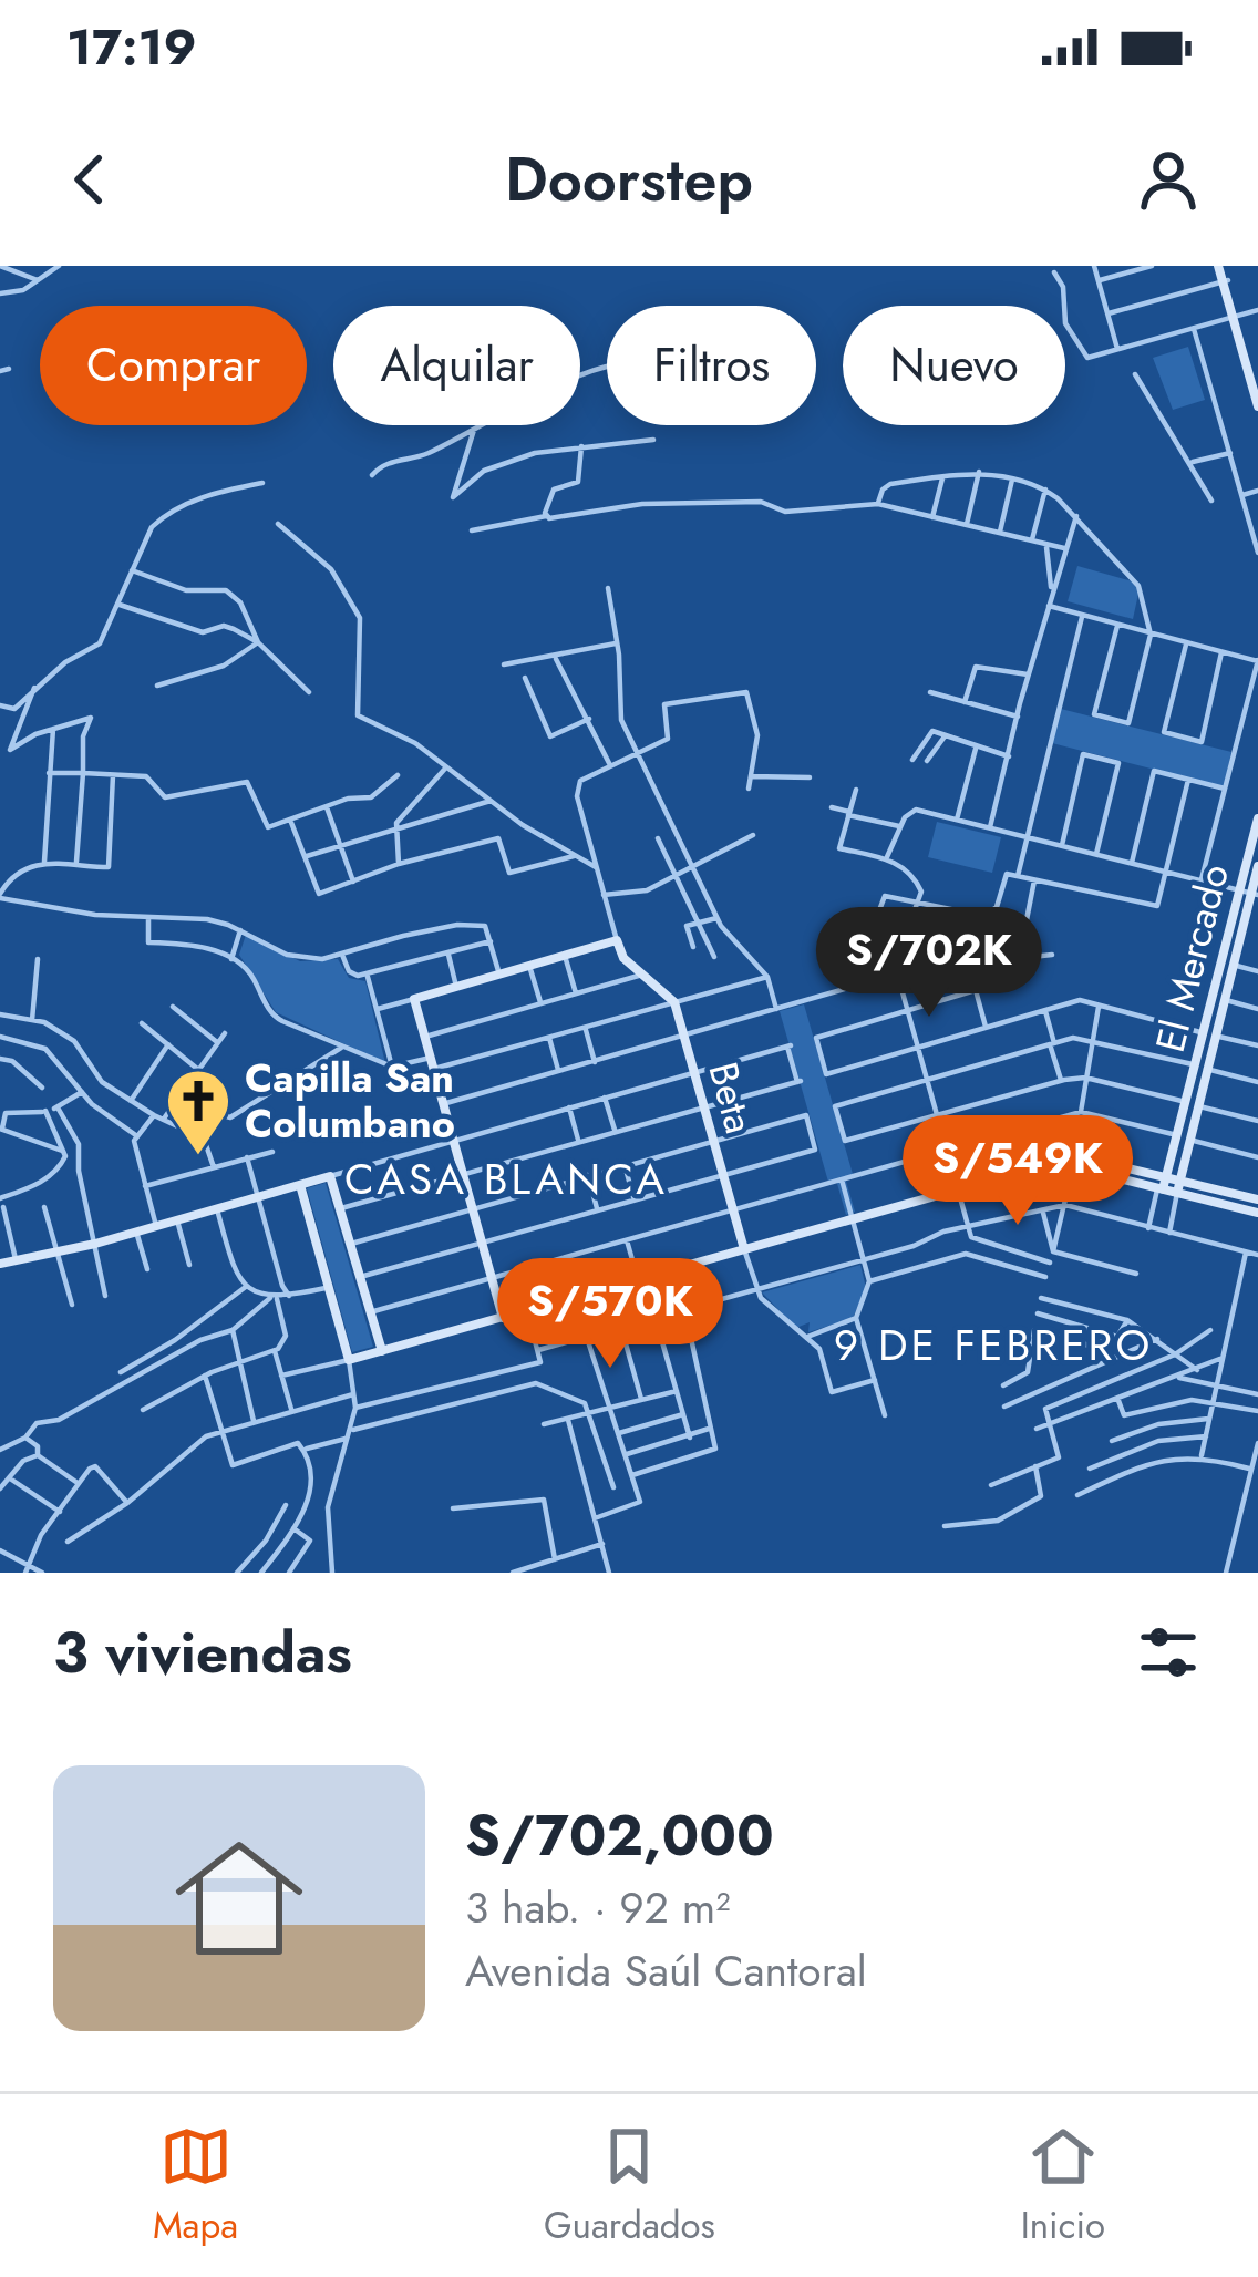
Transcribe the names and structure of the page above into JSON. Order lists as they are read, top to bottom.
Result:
{
  "streets": {
    "street": ["El Mercado", "Beta"]
  },
  "districts": ["CASA BLANCA", "9 DE FEBRERO"],
  "places": {
    "church": ["Capilla San Columbano"]
  },
  "page": {
    "status": "17:19",
    "header": "Doorstep",
    "chip": [
      "Comprar",
      "Alquilar",
      "Filtros",
      "Nuevo"
    ],
    "price": ["S/702K", "S/549K", "S/570K"],
    "heading": "3 viviendas",
    "list": [
      {
        "name": "S/702,000",
        "note": "3 hab. · 92 m² · Avenida Saúl Cantoral"
      }
    ],
    "tabs": ["Mapa", "Guardados", "Inicio"]
  }
}
